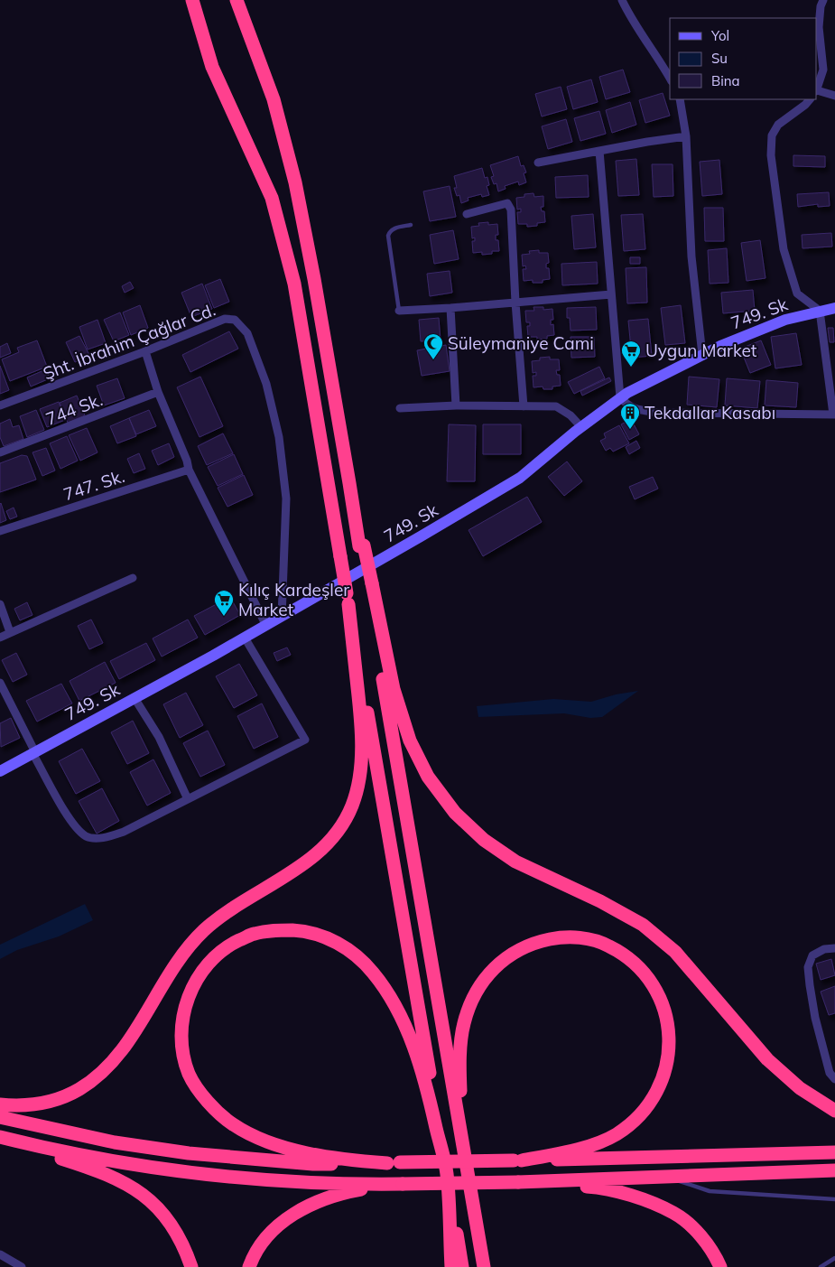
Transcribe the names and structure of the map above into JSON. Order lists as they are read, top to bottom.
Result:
{
  "streets": {
    "street": [
      "749. Sk",
      "Şht. İbrahim Çağlar Cd.",
      "744 Sk.",
      "747. Sk."
    ]
  },
  "crossings": [
    ["749. Sk", "Şht. İbrahim Çağlar Cd."]
  ],
  "places": {
    "mosque": ["Süleymaniye Cami"],
    "supermarket": ["Uygun Market", "Kılıç Kardeşler Market"],
    "building": ["Tekdallar Kasabı"]
  },
  "legend": ["Yol", "Su", "Bina"]
}
